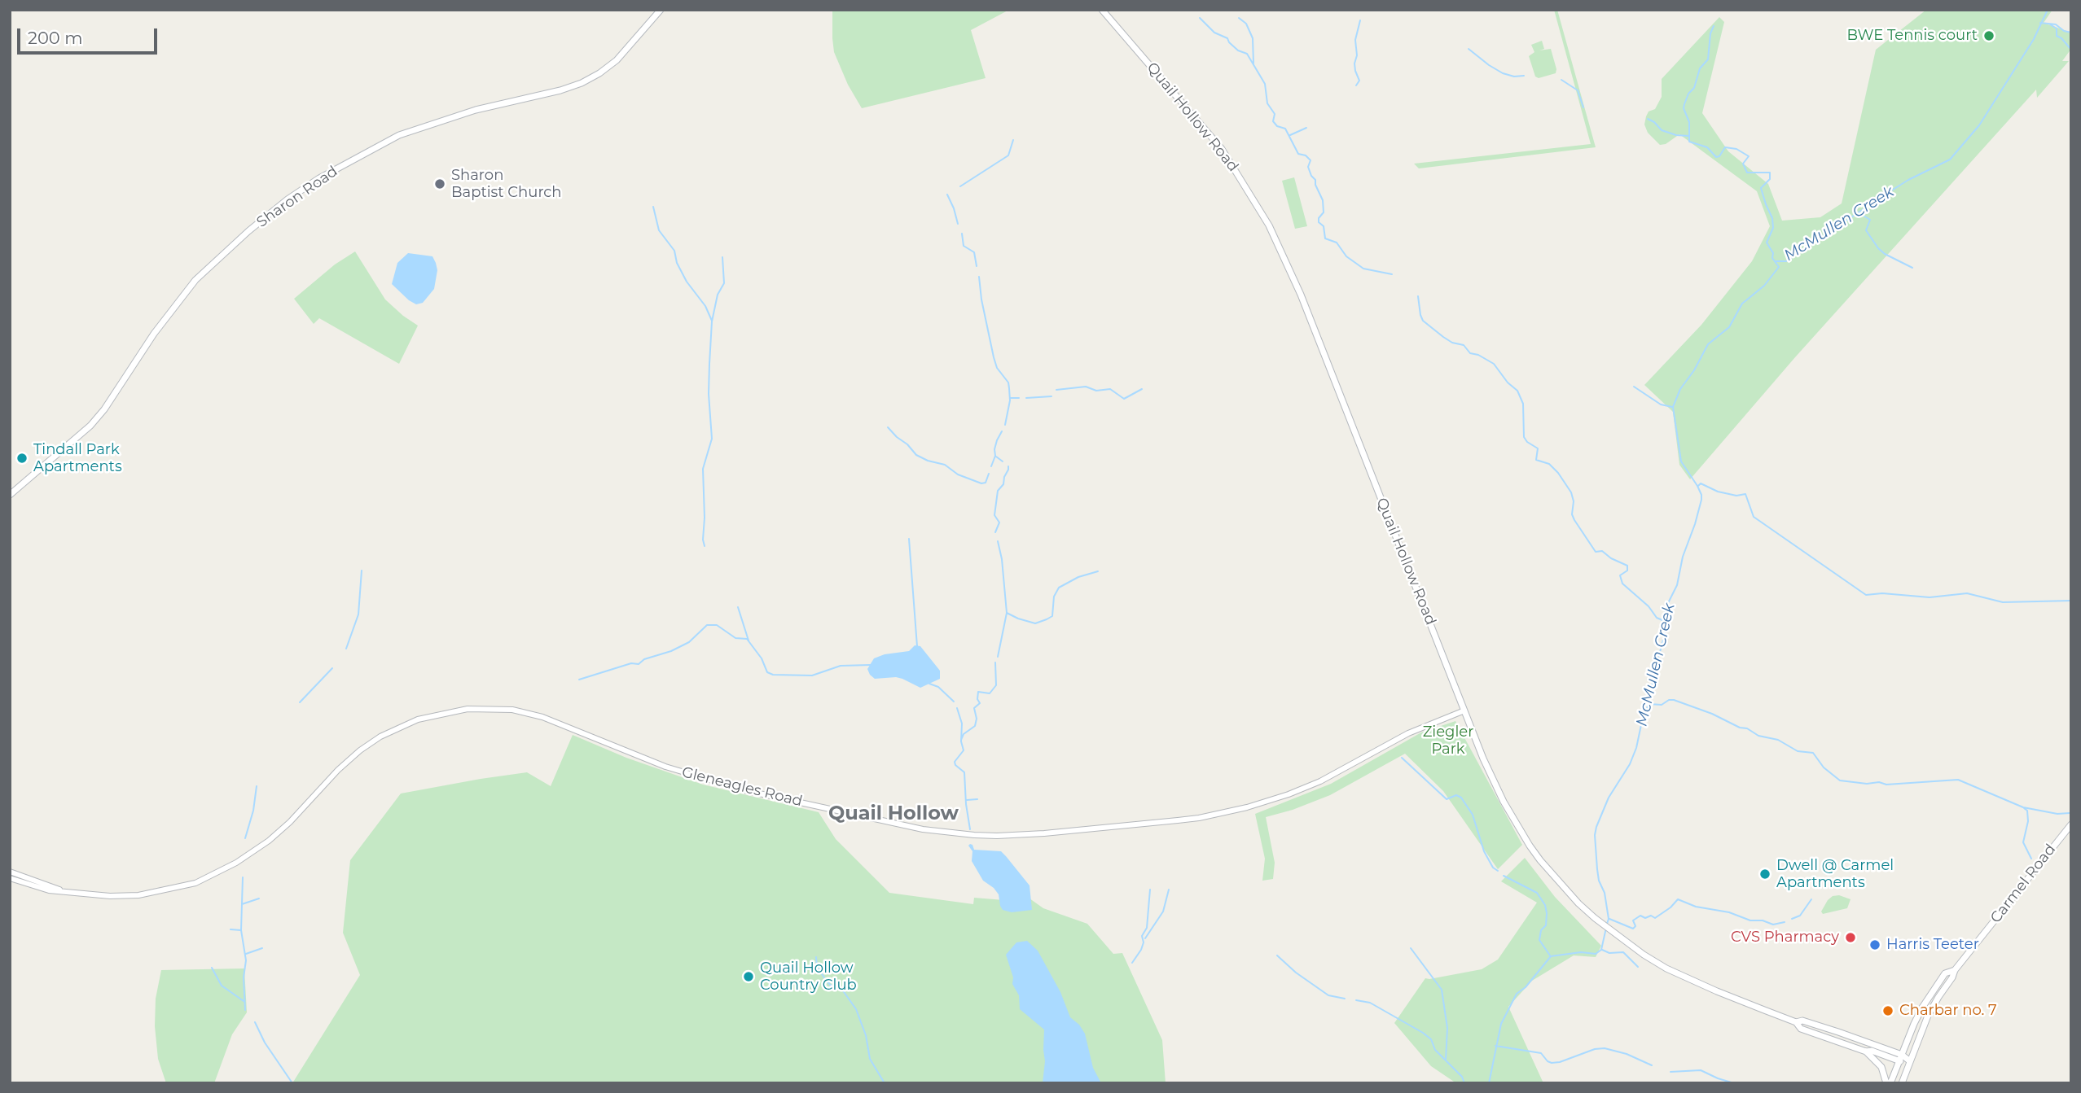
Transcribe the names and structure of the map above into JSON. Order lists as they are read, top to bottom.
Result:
{
  "streets": {
    "main road": ["Quail Hollow Road", "Sharon Road", "Carmel Road"],
    "street": ["Gleneagles Road"]
  },
  "crossings": [
    ["Quail Hollow Road", "Gleneagles Road"],
    ["Quail Hollow Road", "Carmel Road"]
  ],
  "districts": ["Quail Hollow"],
  "water": ["McMullen Creek"],
  "parks": ["Ziegler Park"],
  "places": [
    "BWE Tennis court",
    "Sharon Baptist Church",
    "Tindall Park Apartments",
    "Dwell @ Carmel Apartments",
    "CVS Pharmacy",
    "Harris Teeter",
    "Quail Hollow Country Club",
    "Charbar no. 7"
  ],
  "scale_bar": "200 m"
}
